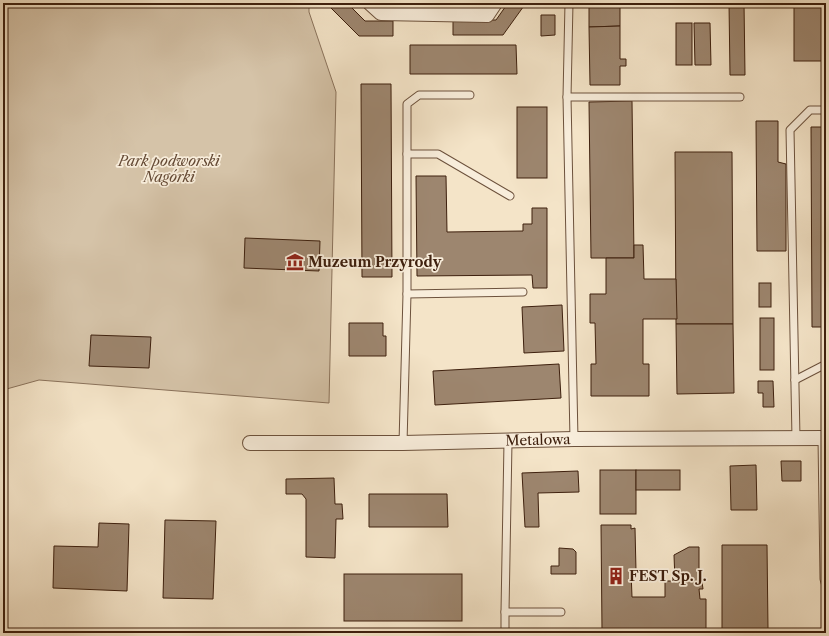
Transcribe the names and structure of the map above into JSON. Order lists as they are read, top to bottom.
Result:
{
  "streets": {
    "street": ["Metalowa"]
  },
  "parks": ["Park podworski Nagórki"],
  "places": {
    "museum": ["Muzeum Przyrody"],
    "building": ["FEST Sp. J."]
  }
}
